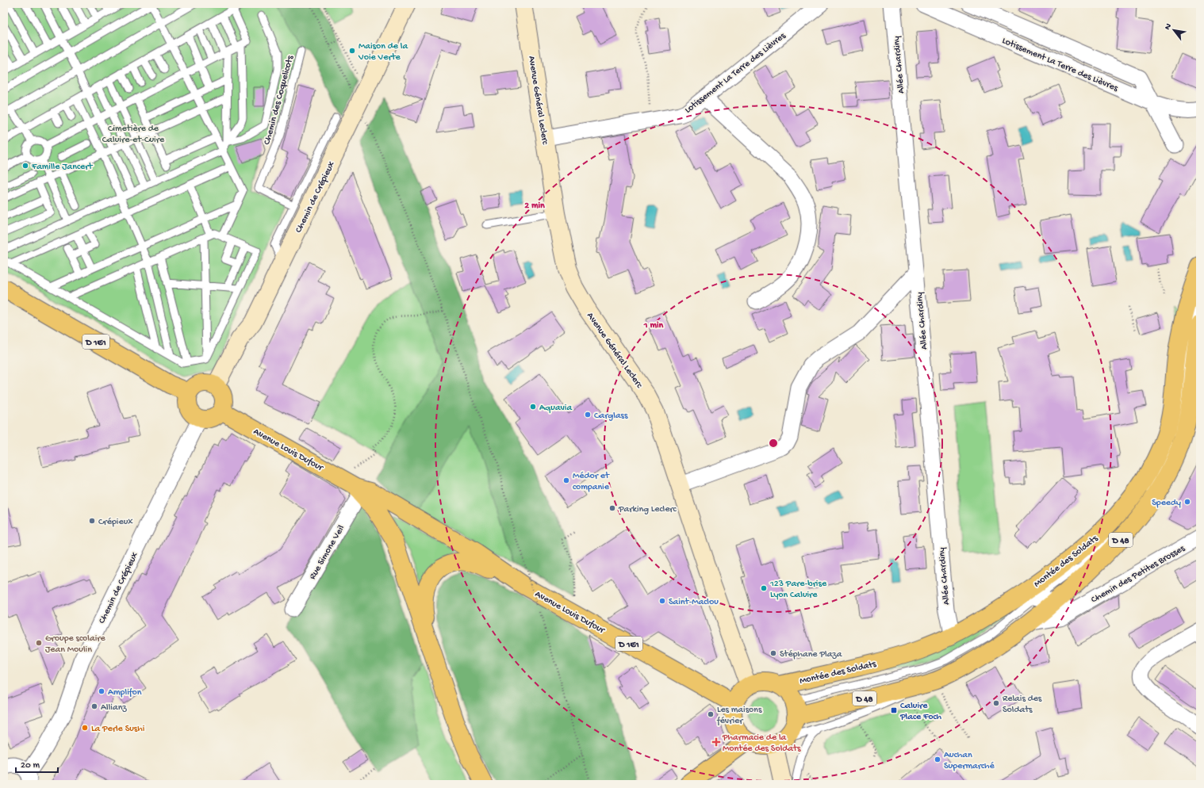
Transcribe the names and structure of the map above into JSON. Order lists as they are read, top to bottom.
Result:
{
  "streets": {
    "main road": [
      "Avenue Général Leclerc",
      "Chemin de Crépieux",
      "D 1E1",
      "Avenue Louis Dufour",
      "D 48",
      "Montée des Soldats"
    ],
    "street": [
      "Lotissement La Terre des Lièvres",
      "Allée Chardiny",
      "Rue Simone Veil",
      "Chemin des Petites Brosses"
    ],
    "lane": ["Chemin des Coquelicots"]
  },
  "crossings": [
    ["Lotissement La Terre des Lièvres", "Avenue Général Leclerc"],
    ["Allée Chardiny", "Montée des Soldats"],
    ["Avenue Général Leclerc", "Avenue Louis Dufour"],
    ["Avenue Général Leclerc", "Montée des Soldats"],
    ["Chemin de Crépieux", "D 1E1"],
    ["Chemin de Crépieux", "Avenue Louis Dufour"],
    ["D 1E1", "Avenue Louis Dufour"],
    ["D 1E1", "Rue Simone Veil"],
    ["Avenue Louis Dufour", "Rue Simone Veil"],
    ["Avenue Louis Dufour", "Montée des Soldats"]
  ],
  "parks": ["Cimetière de Caluire-et-Cuire"],
  "places": {
    "other": [
      "Maison de la Voie Verte",
      "Famille Jancert",
      "Aquavia",
      "Carglass",
      "Médor et companie",
      "Speedy",
      "Parking Leclerc",
      "Crépieux",
      "123 Pare-brise Lyon Caluire",
      "Saint-Maclou",
      "Groupe scolaire Jean Moulin",
      "Stéphane Plaza",
      "Amplifon",
      "Relais des Soldats",
      "Allianz",
      "Les maisons février",
      "La Perle Sushi",
      "Auchan Supermarché"
    ],
    "transit": ["Caluire Place Foch"],
    "health": ["Pharmacie de la Montée des Soldats"]
  },
  "scale_bar": "20 m",
  "north": "top left",
  "rings": ["2 min", "1 min"]
}
